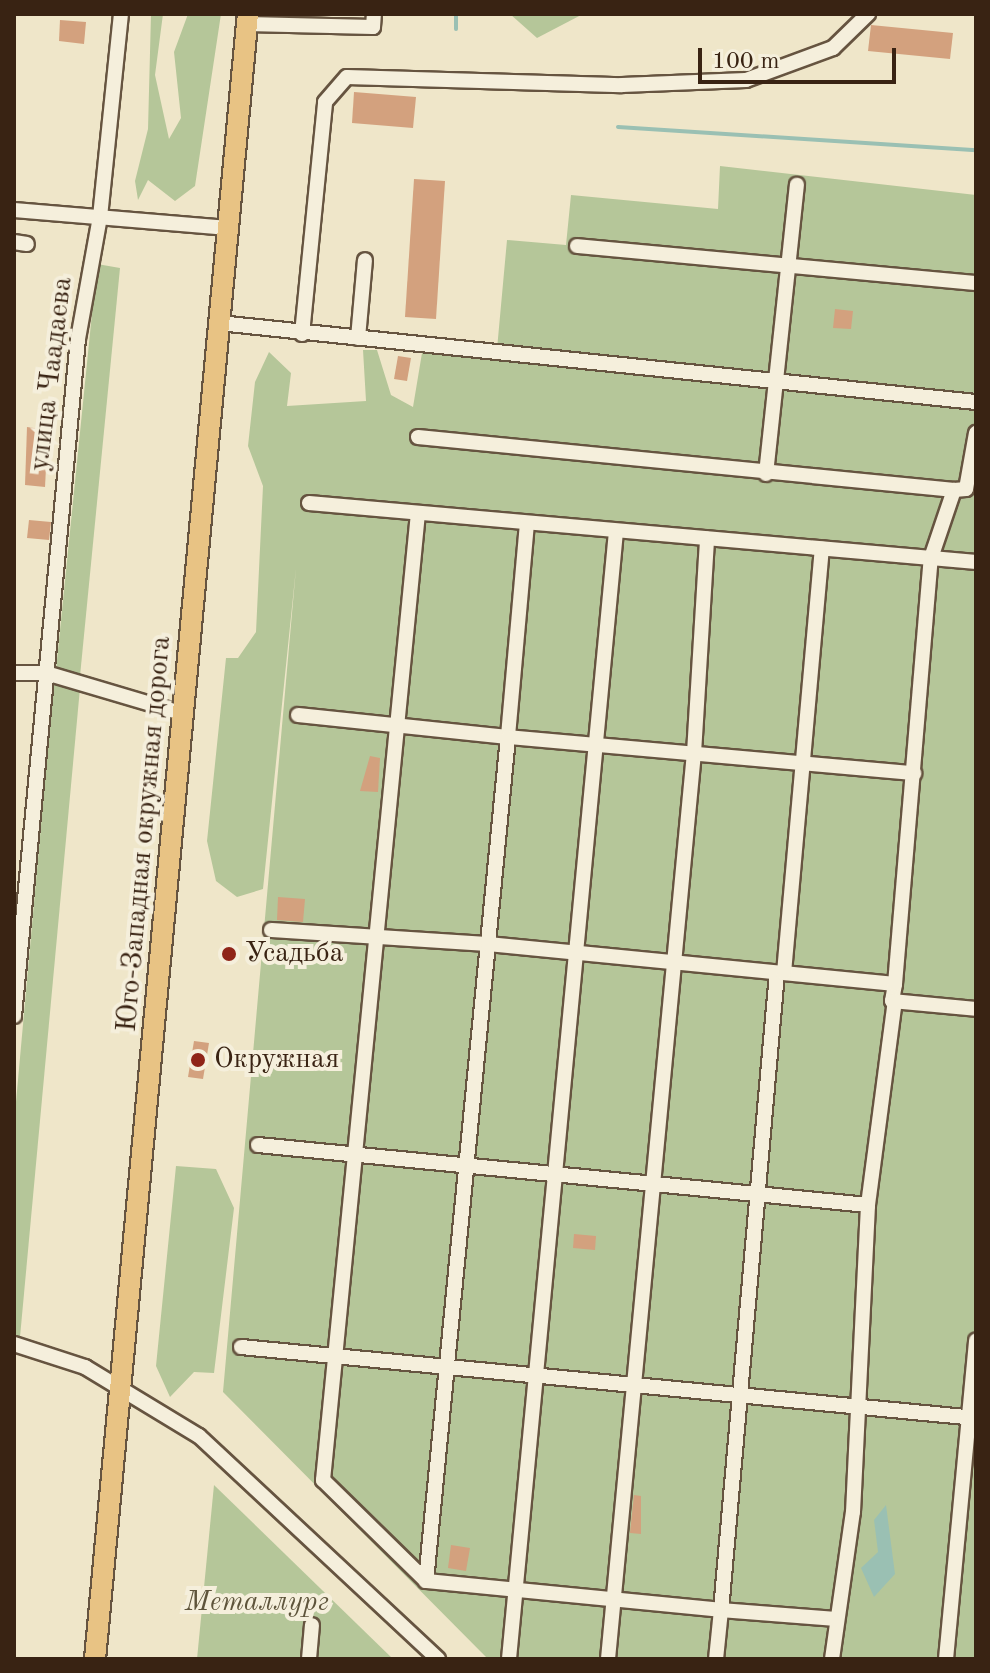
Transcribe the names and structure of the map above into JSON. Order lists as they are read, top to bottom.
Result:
{
  "streets": {
    "highway": ["Юго-Западная окружная дорога"],
    "street": ["улица Чаадаева"]
  },
  "parks": ["Металлург"],
  "places": ["Усадьба", "Окружная"],
  "scale_bar": "100 m"
}
